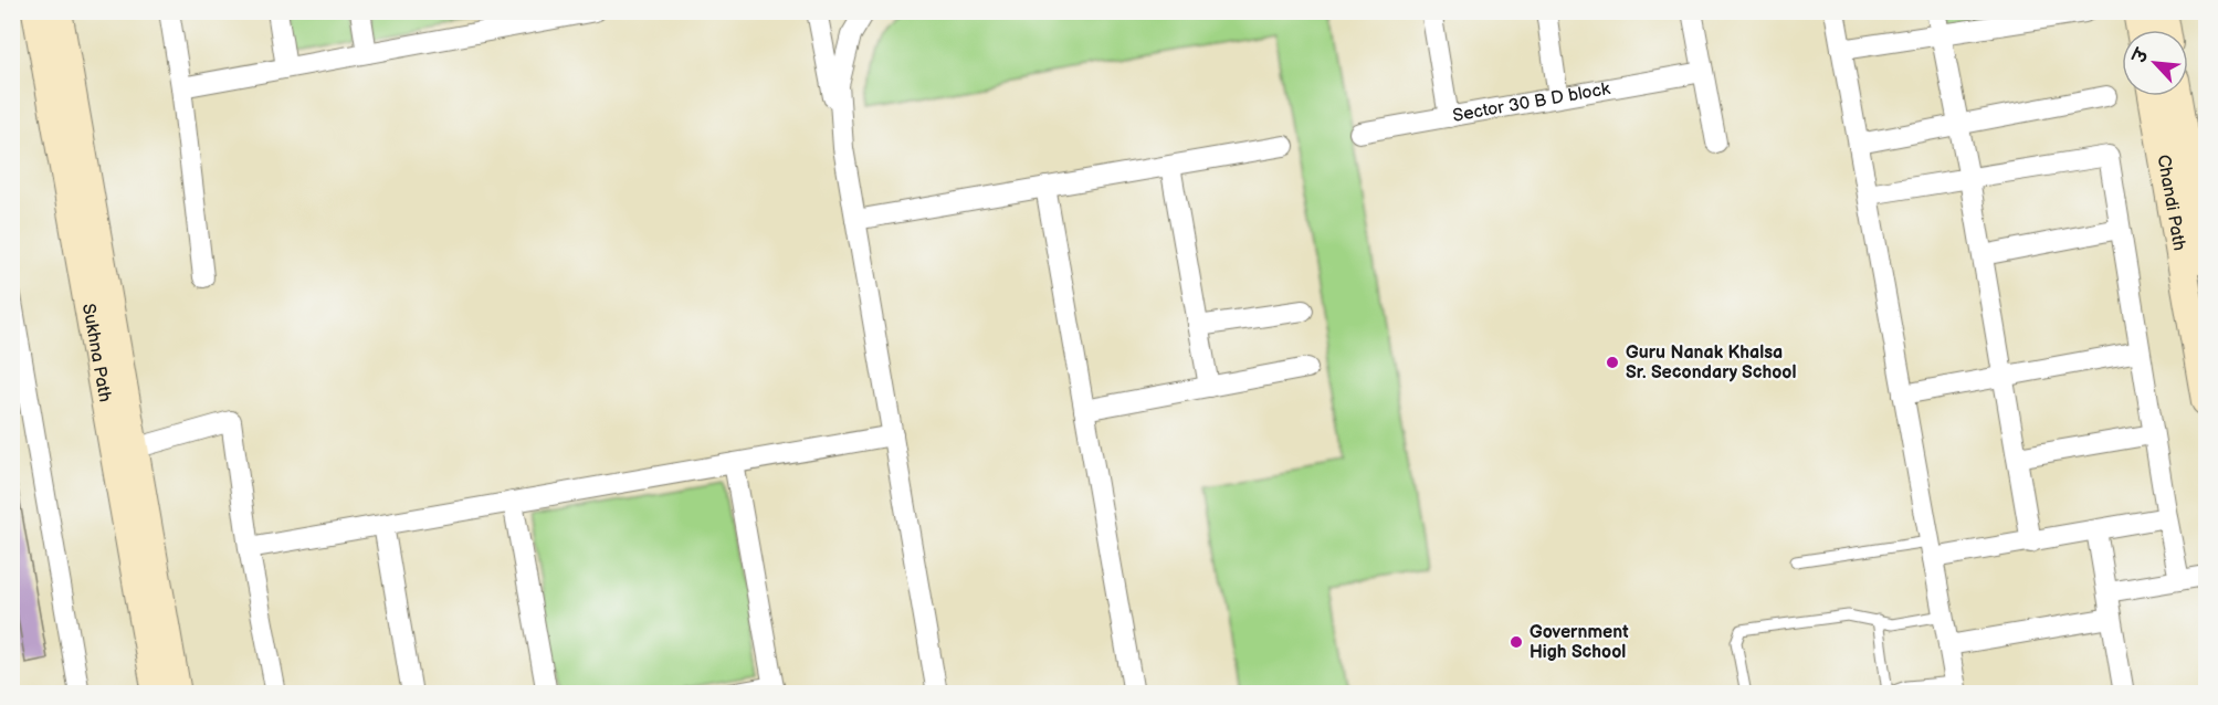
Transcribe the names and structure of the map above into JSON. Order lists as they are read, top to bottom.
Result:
{
  "streets": {
    "main road": ["Chandi Path", "Sukhna Path"],
    "street": ["Sector 30 B D block"]
  },
  "places": ["Guru Nanak Khalsa Sr. Secondary School", "Government High School"],
  "north": "top left"
}
